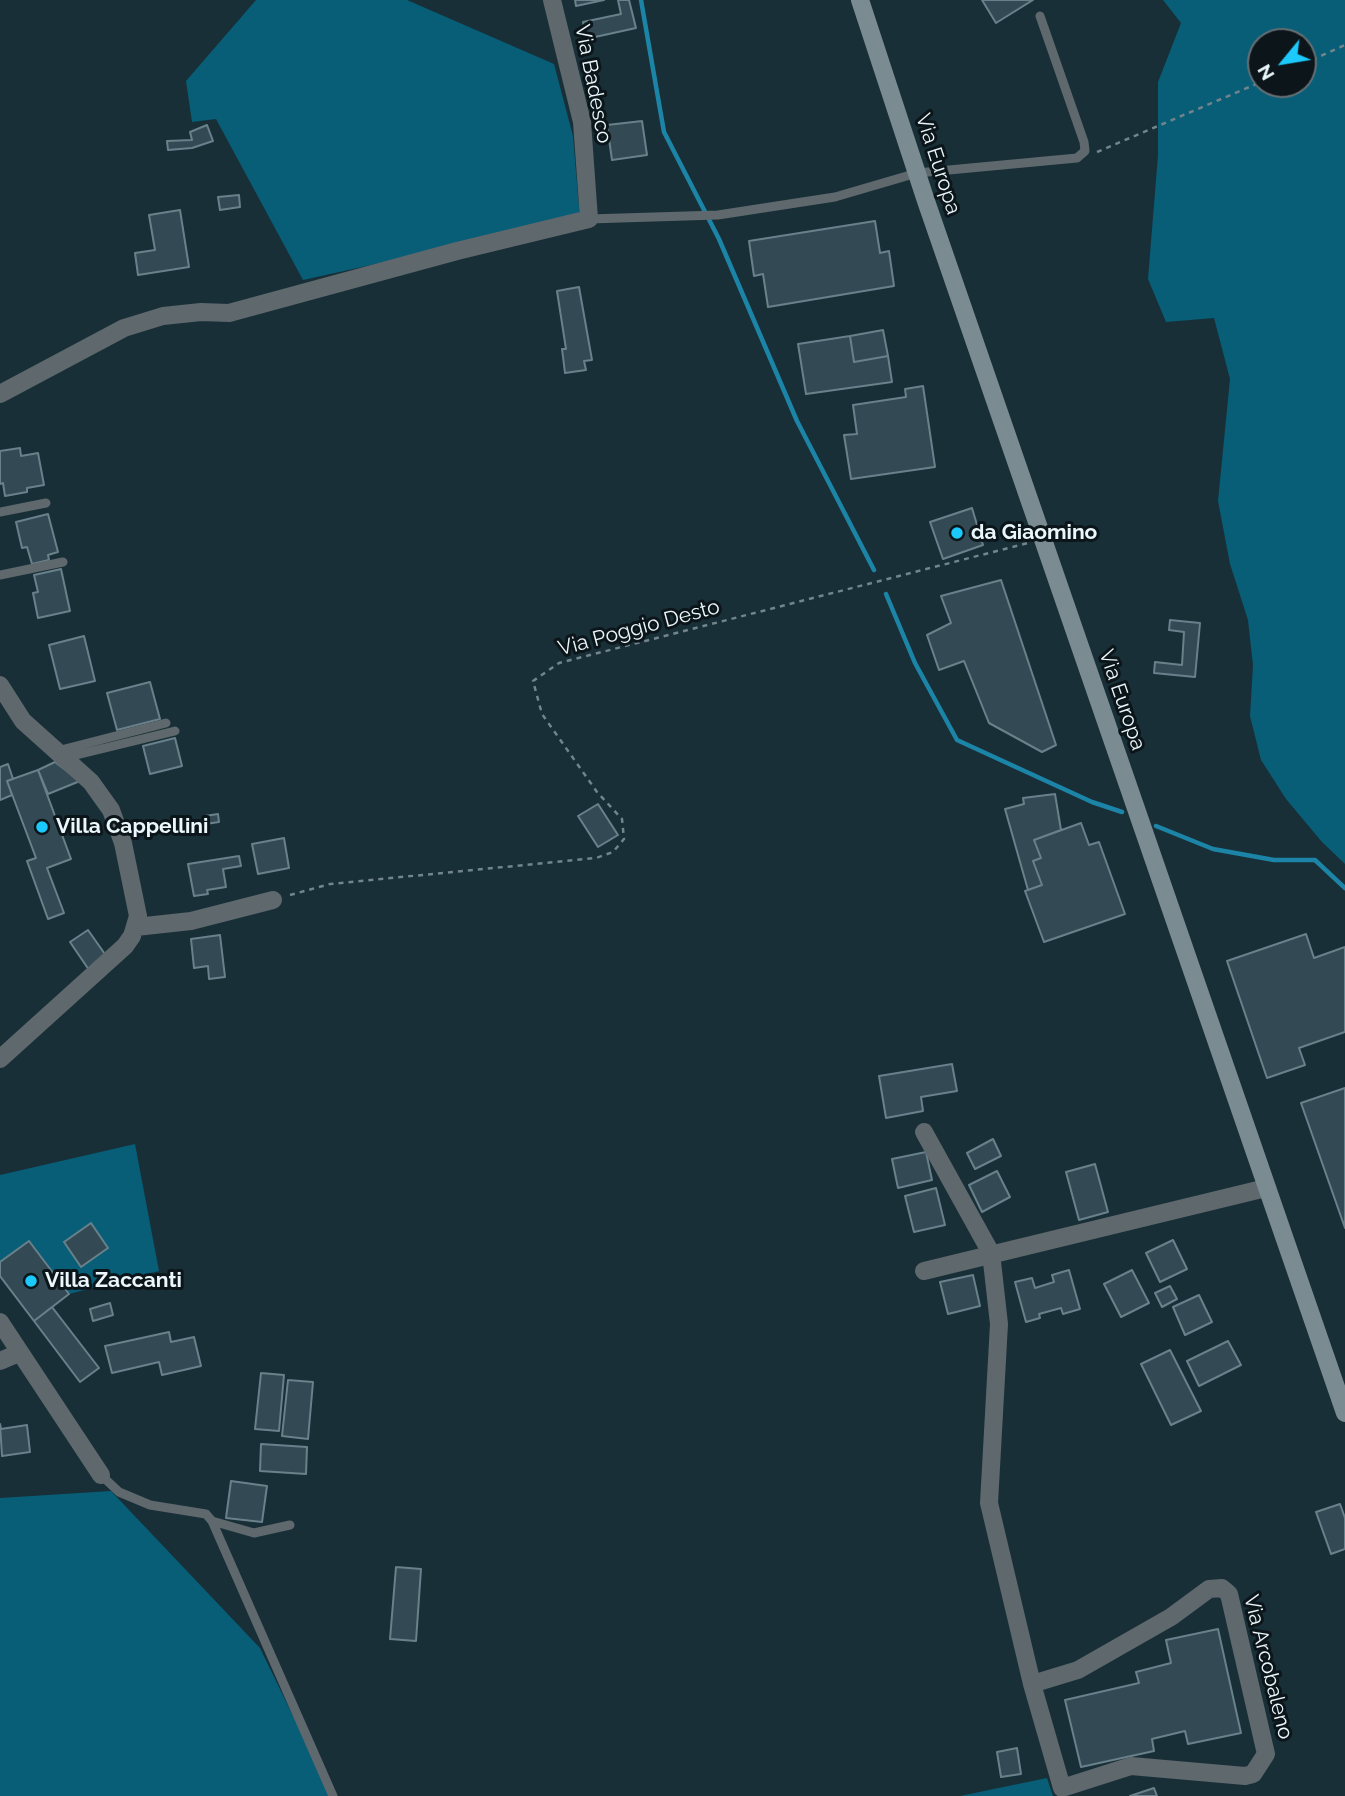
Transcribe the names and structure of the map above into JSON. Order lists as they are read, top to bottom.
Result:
{
  "streets": {
    "main road": ["Via Europa"],
    "street": ["Via Badesco", "Via Arcobaleno"],
    "path": ["Via Poggio Desto"]
  },
  "crossings": [
    ["Via Europa", "Via Poggio Desto"]
  ],
  "places": ["da Giaomino", "Villa Cappellini", "Villa Zaccanti"],
  "north": "bottom left"
}
